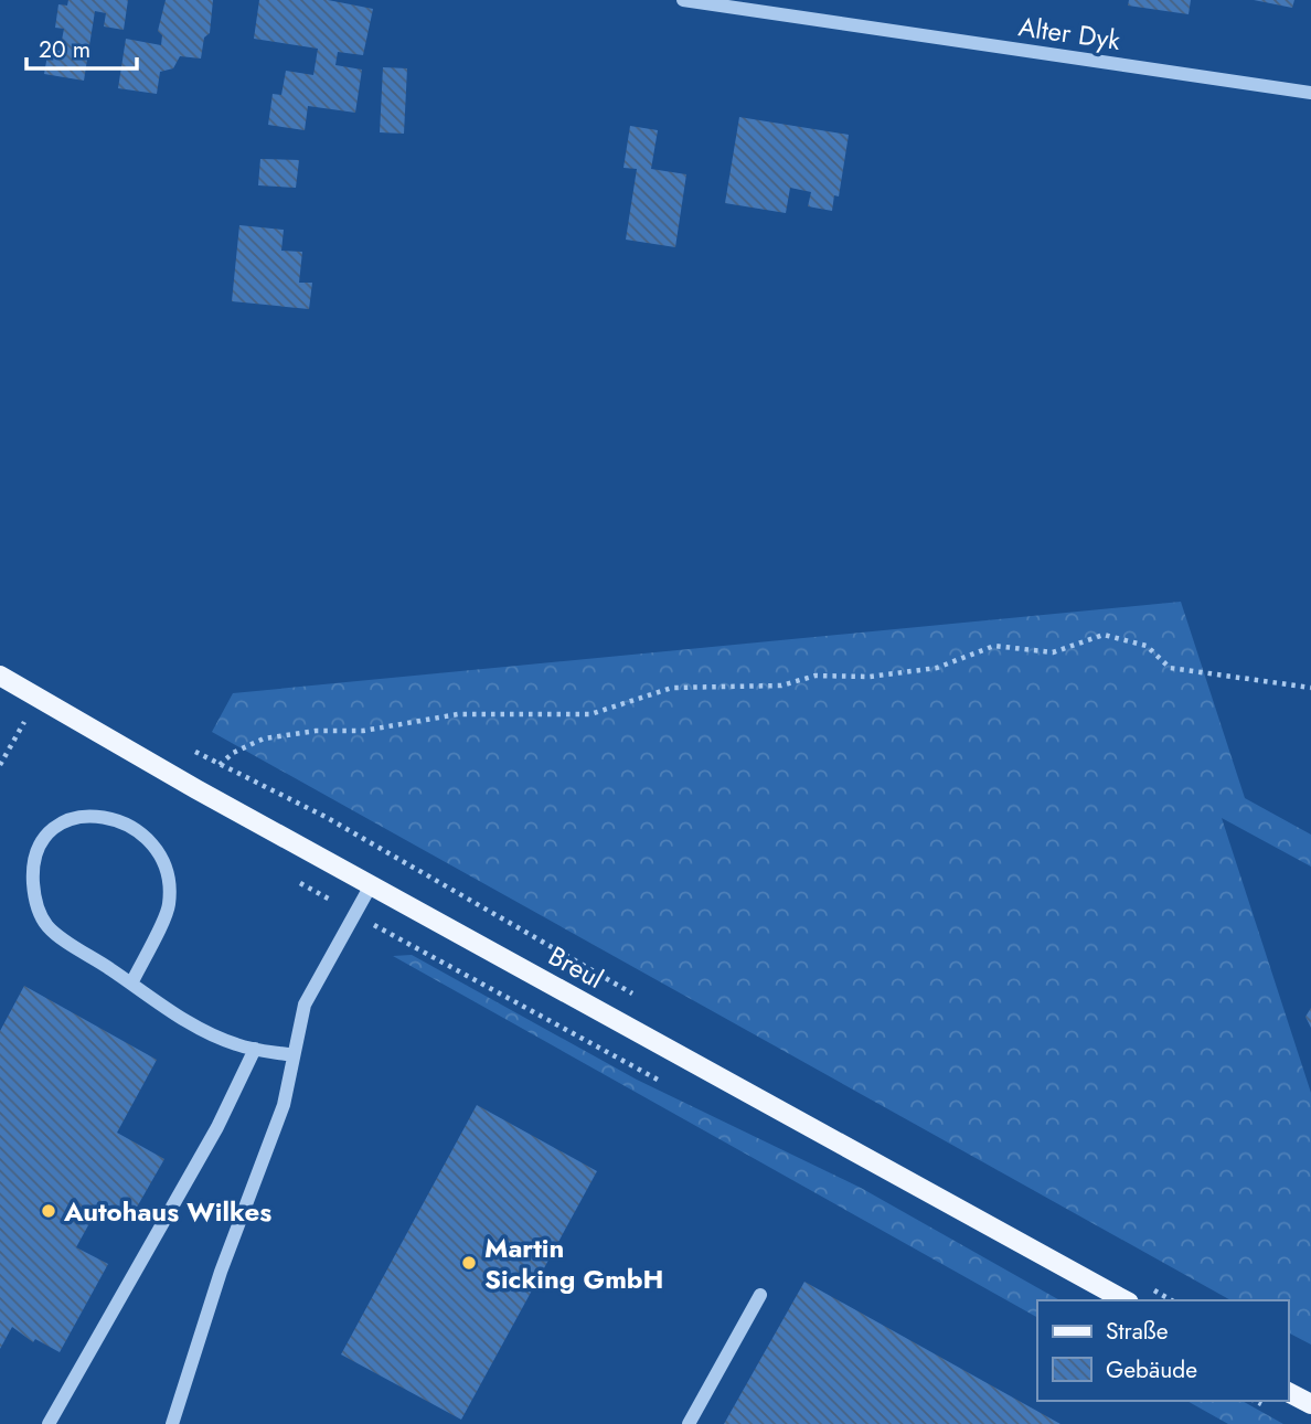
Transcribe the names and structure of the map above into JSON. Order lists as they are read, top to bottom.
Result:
{
  "streets": {
    "main road": ["Breul"],
    "street": ["Alter Dyk"]
  },
  "places": ["Autohaus Wilkes", "Martin Sicking GmbH"],
  "legend": ["Straße", "Gebäude"],
  "scale_bar": "20 m"
}
